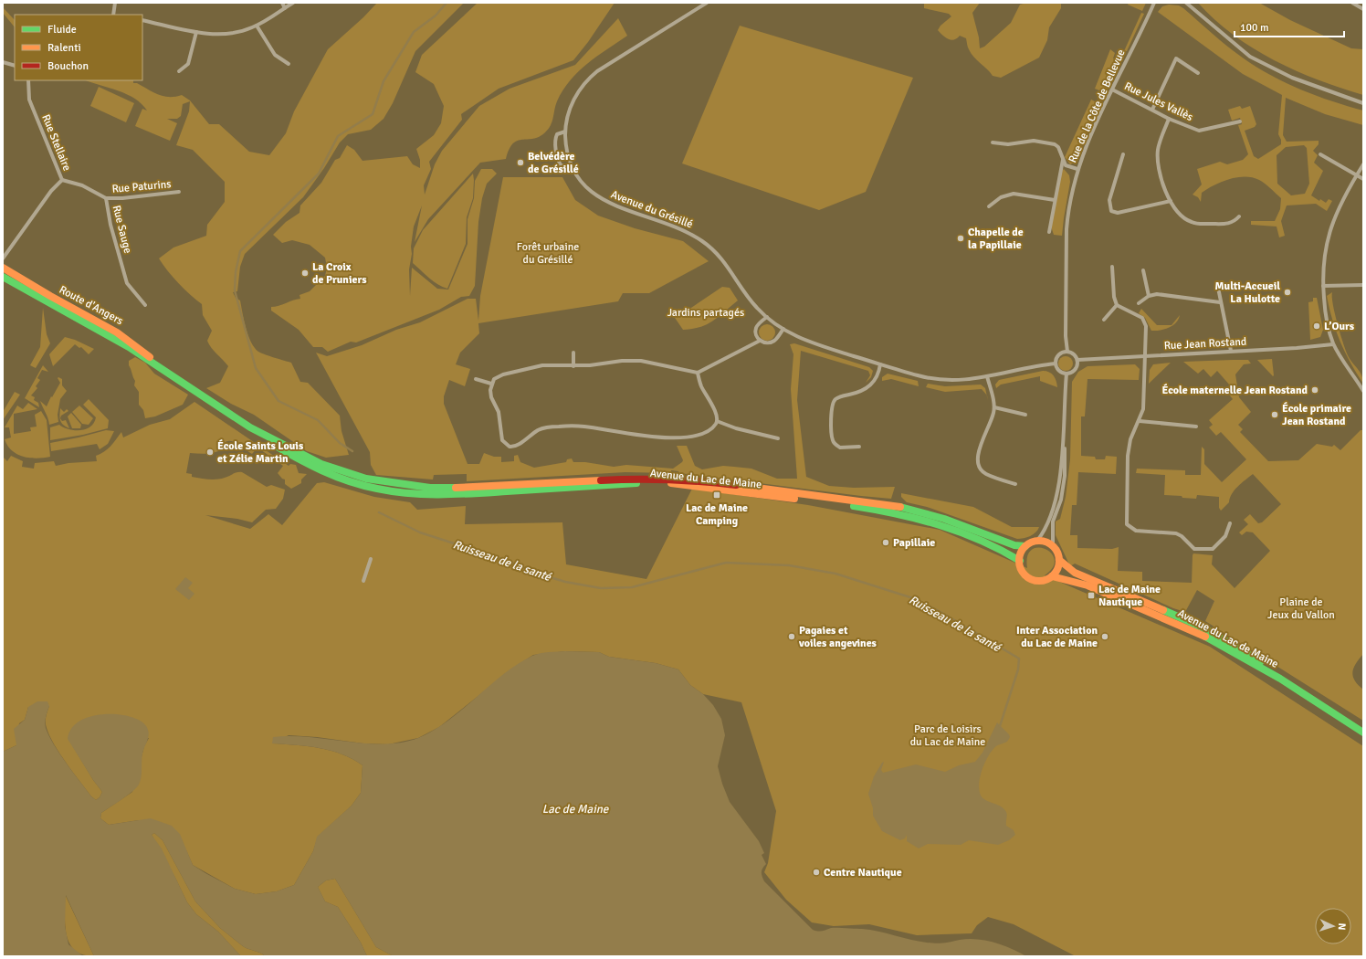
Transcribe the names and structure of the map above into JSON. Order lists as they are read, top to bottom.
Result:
{
  "streets": {
    "street": [
      "Rue Jules Vallès",
      "Rue de la Côte de Bellevue",
      "Rue Stellaire",
      "Rue Paturins",
      "Avenue du Grésillé",
      "Rue Sauge",
      "Route d'Angers",
      "Rue Jean Rostand",
      "Avenue du Lac de Maine"
    ]
  },
  "crossings": [
    ["Rue Jules Vallès", "Rue de la Côte de Bellevue"],
    ["Rue de la Côte de Bellevue", "Avenue du Grésillé"],
    ["Rue de la Côte de Bellevue", "Rue Jean Rostand"],
    ["Rue Stellaire", "Rue Sauge"],
    ["Rue Paturins", "Rue Sauge"],
    ["Avenue du Grésillé", "Rue Jean Rostand"],
    ["Route d'Angers", "Avenue du Lac de Maine"]
  ],
  "water": ["Ruisseau de la santé", "Lac de Maine"],
  "parks": [
    "Forêt urbaine du Grésillé",
    "Jardins partagés",
    "Plaine de Jeux du Vallon",
    "Parc de Loisirs du Lac de Maine"
  ],
  "places": {
    "other": [
      "Belvédère de Grésillé",
      "Chapelle de la Papillaie",
      "La Croix de Pruniers",
      "Multi-Accueil La Hulotte",
      "L’Ours",
      "École maternelle Jean Rostand",
      "École primaire Jean Rostand",
      "École Saints Louis et Zélie Martin",
      "Papillaie",
      "Pagaies et voiles angevines",
      "Inter Association du Lac de Maine",
      "Centre Nautique"
    ],
    "transit": ["Lac de Maine Camping", "Lac de Maine Nautique"]
  },
  "legend": ["Fluide", "Ralenti", "Bouchon"],
  "scale_bar": "100 m",
  "north": "right"
}
